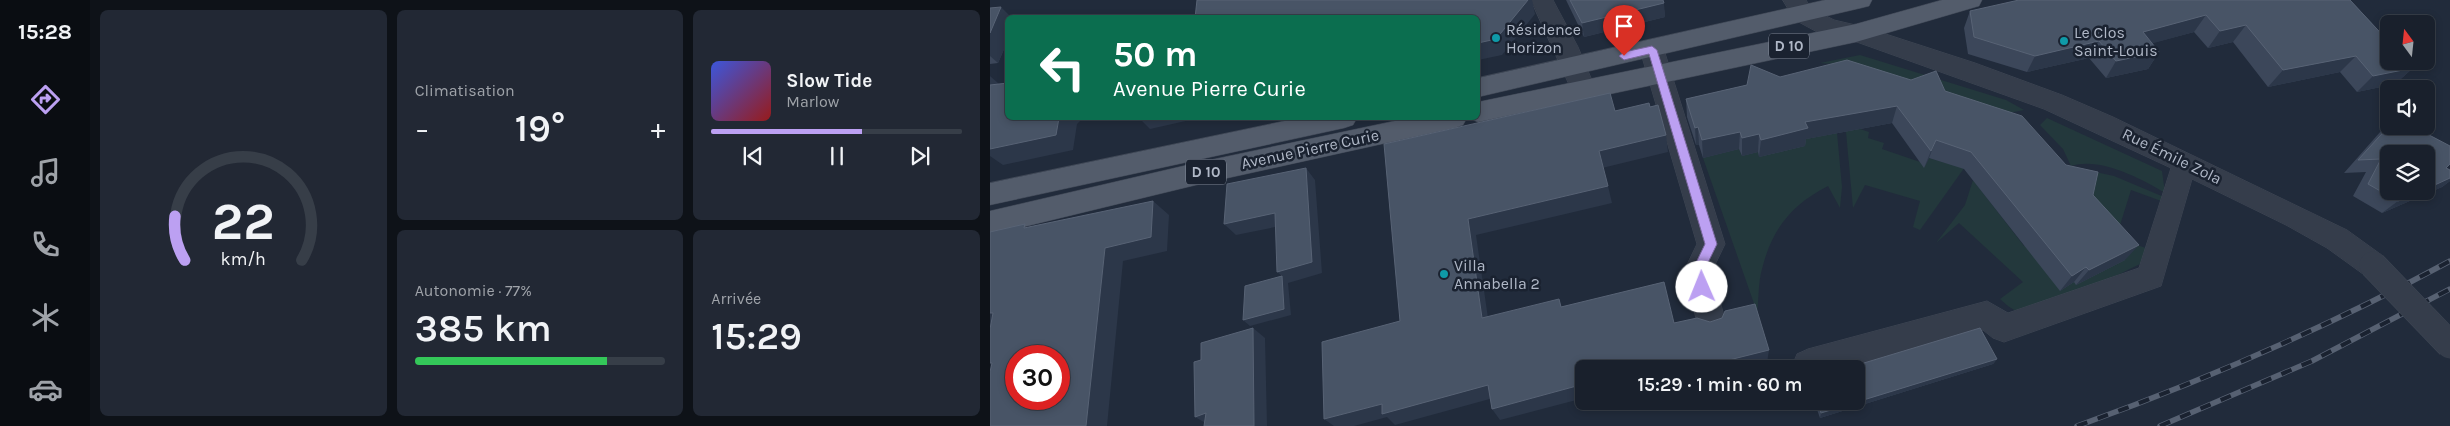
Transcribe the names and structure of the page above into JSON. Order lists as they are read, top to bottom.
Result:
{
  "streets": {
    "main road": ["D 10", "Avenue Pierre Curie"],
    "street": ["Rue Émile Zola"]
  },
  "crossings": [
    ["D 10", "Rue Émile Zola"]
  ],
  "places": ["Résidence Horizon", "Le Clos Saint-Louis", "Villa Annabella 2"],
  "north": "top",
  "page": {
    "tabs": "15:28",
    "tile": [
      "Climatisation",
      ["Autonomie · 77%", "385 km"],
      ["Arrivée", "15:29"]
    ],
    "turn": ["50 m", "Avenue Pierre Curie"],
    "song": ["Slow Tide", "Marlow"],
    "heat": ["−", "19°", "+"],
    "limit": "30",
    "trip": "15:29 · 1 min · 60 m",
    "gauge": ["22", "km/h"]
  }
}
